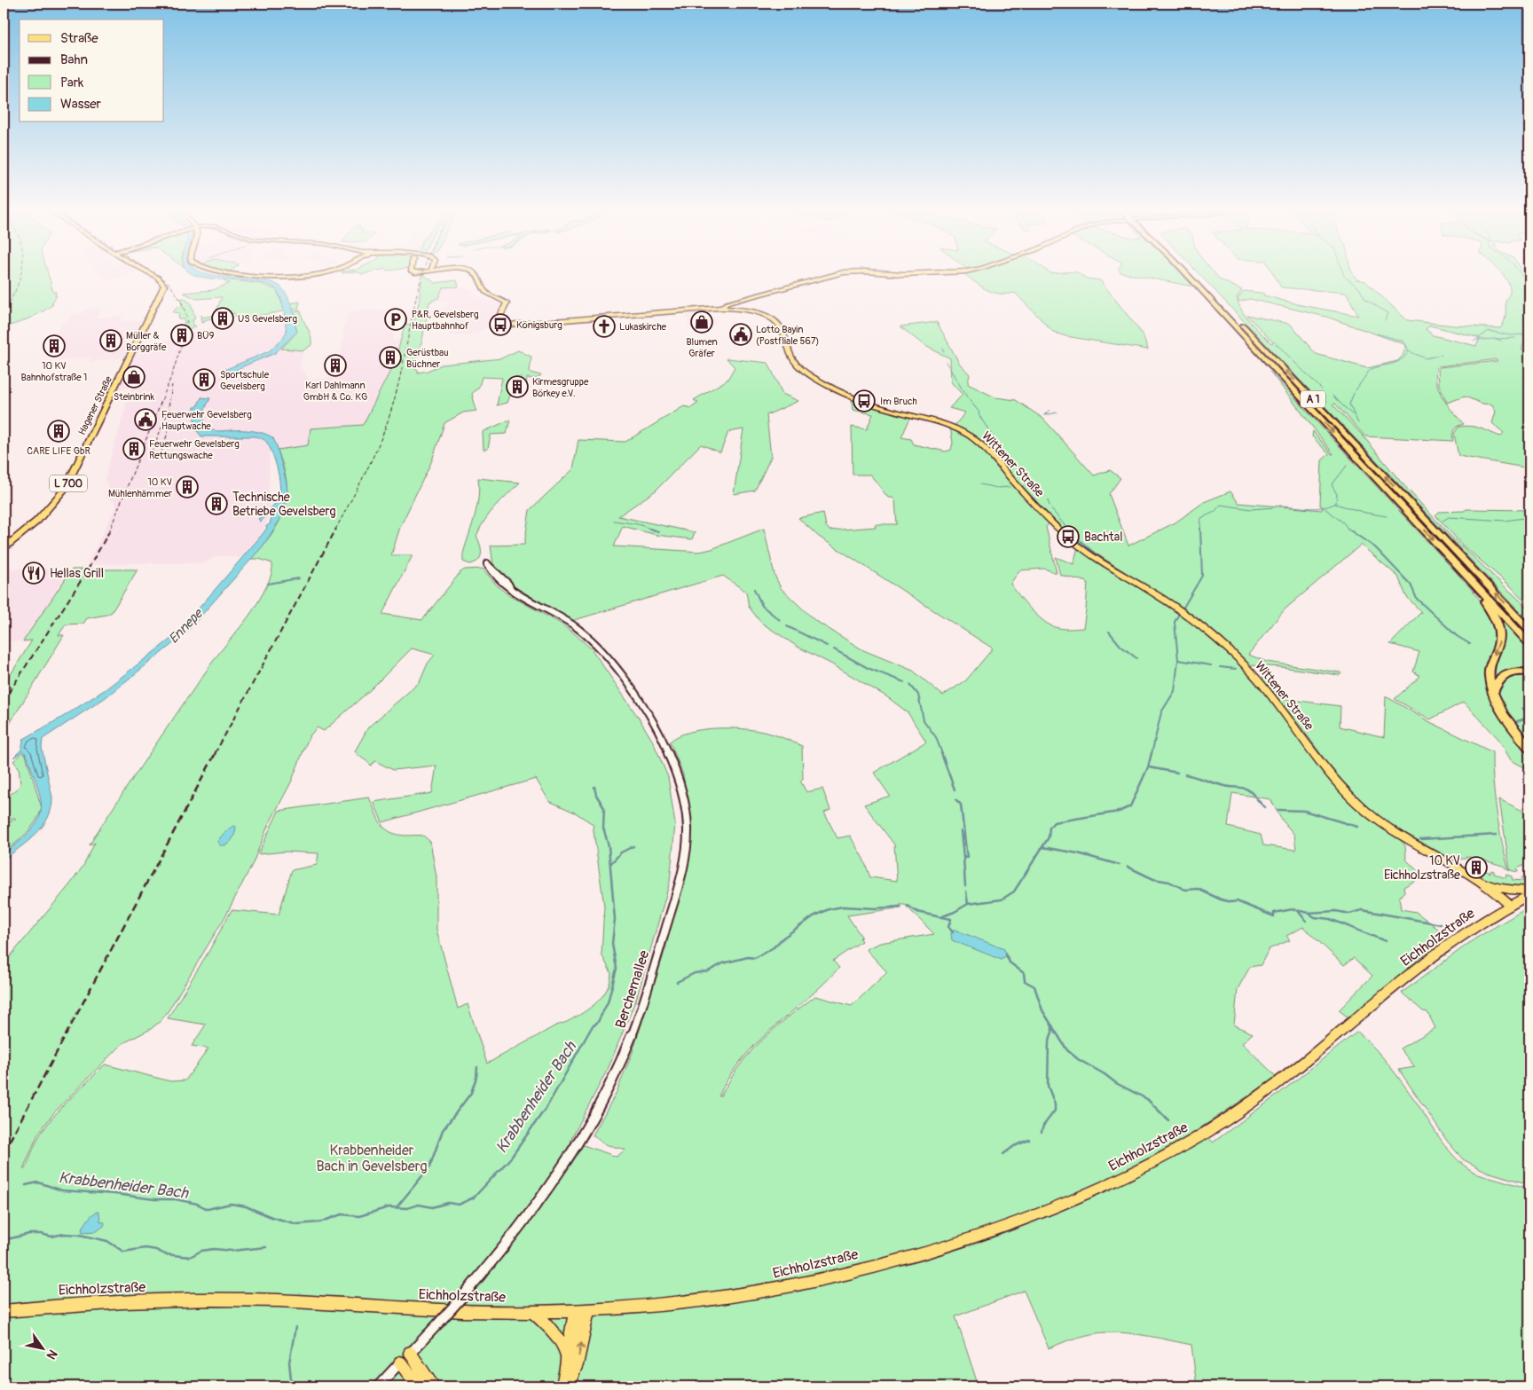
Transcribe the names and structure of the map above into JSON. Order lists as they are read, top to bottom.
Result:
{
  "streets": {
    "highway": ["A 1"],
    "main road": [
      "Hagener Straße",
      "Wittener Straße",
      "L 700",
      "Eichholzstraße"
    ],
    "street": ["Berchemallee"]
  },
  "crossings": [
    ["Hagener Straße", "L 700"],
    ["Wittener Straße", "Eichholzstraße"]
  ],
  "water": ["Ennepe", "Krabbenheider Bach"],
  "parks": ["Krabbenheider Bach in Gevelsberg"],
  "places": {
    "building": [
      "US Gevelsberg",
      "BÜ9",
      "Müller & Borggräfe",
      "10 KV Bahnhofstraße 1",
      "Gerüstbau Büchner",
      "Karl Dahlmann GmbH & Co. KG",
      "Sportschule Gevelsberg",
      "Kirmesgruppe Börkey e.V.",
      "CARE LIFE GbR",
      "Feuerwehr Gevelsberg Rettungswache",
      "10 KV Mühlenhämmer",
      "Technische Betriebe Gevelsberg",
      "10 KV Eichholzstraße"
    ],
    "parking": ["P&R, Gevelsberg Hauptbahnhof"],
    "shop": ["Blumen Gräfer", "Steinbrink"],
    "bus stop": ["Königsburg", "Im Bruch", "Bachtal"],
    "church": ["Lukaskirche"],
    "public building": ["Lotto Bayin (Postfliale 567)", "Feuerwehr Gevelsberg Hauptwache"],
    "restaurant": ["Hellas Grill"]
  },
  "legend": [
    "Straße",
    "Bahn",
    "Park",
    "Wasser"
  ],
  "north": "bottom right"
}
